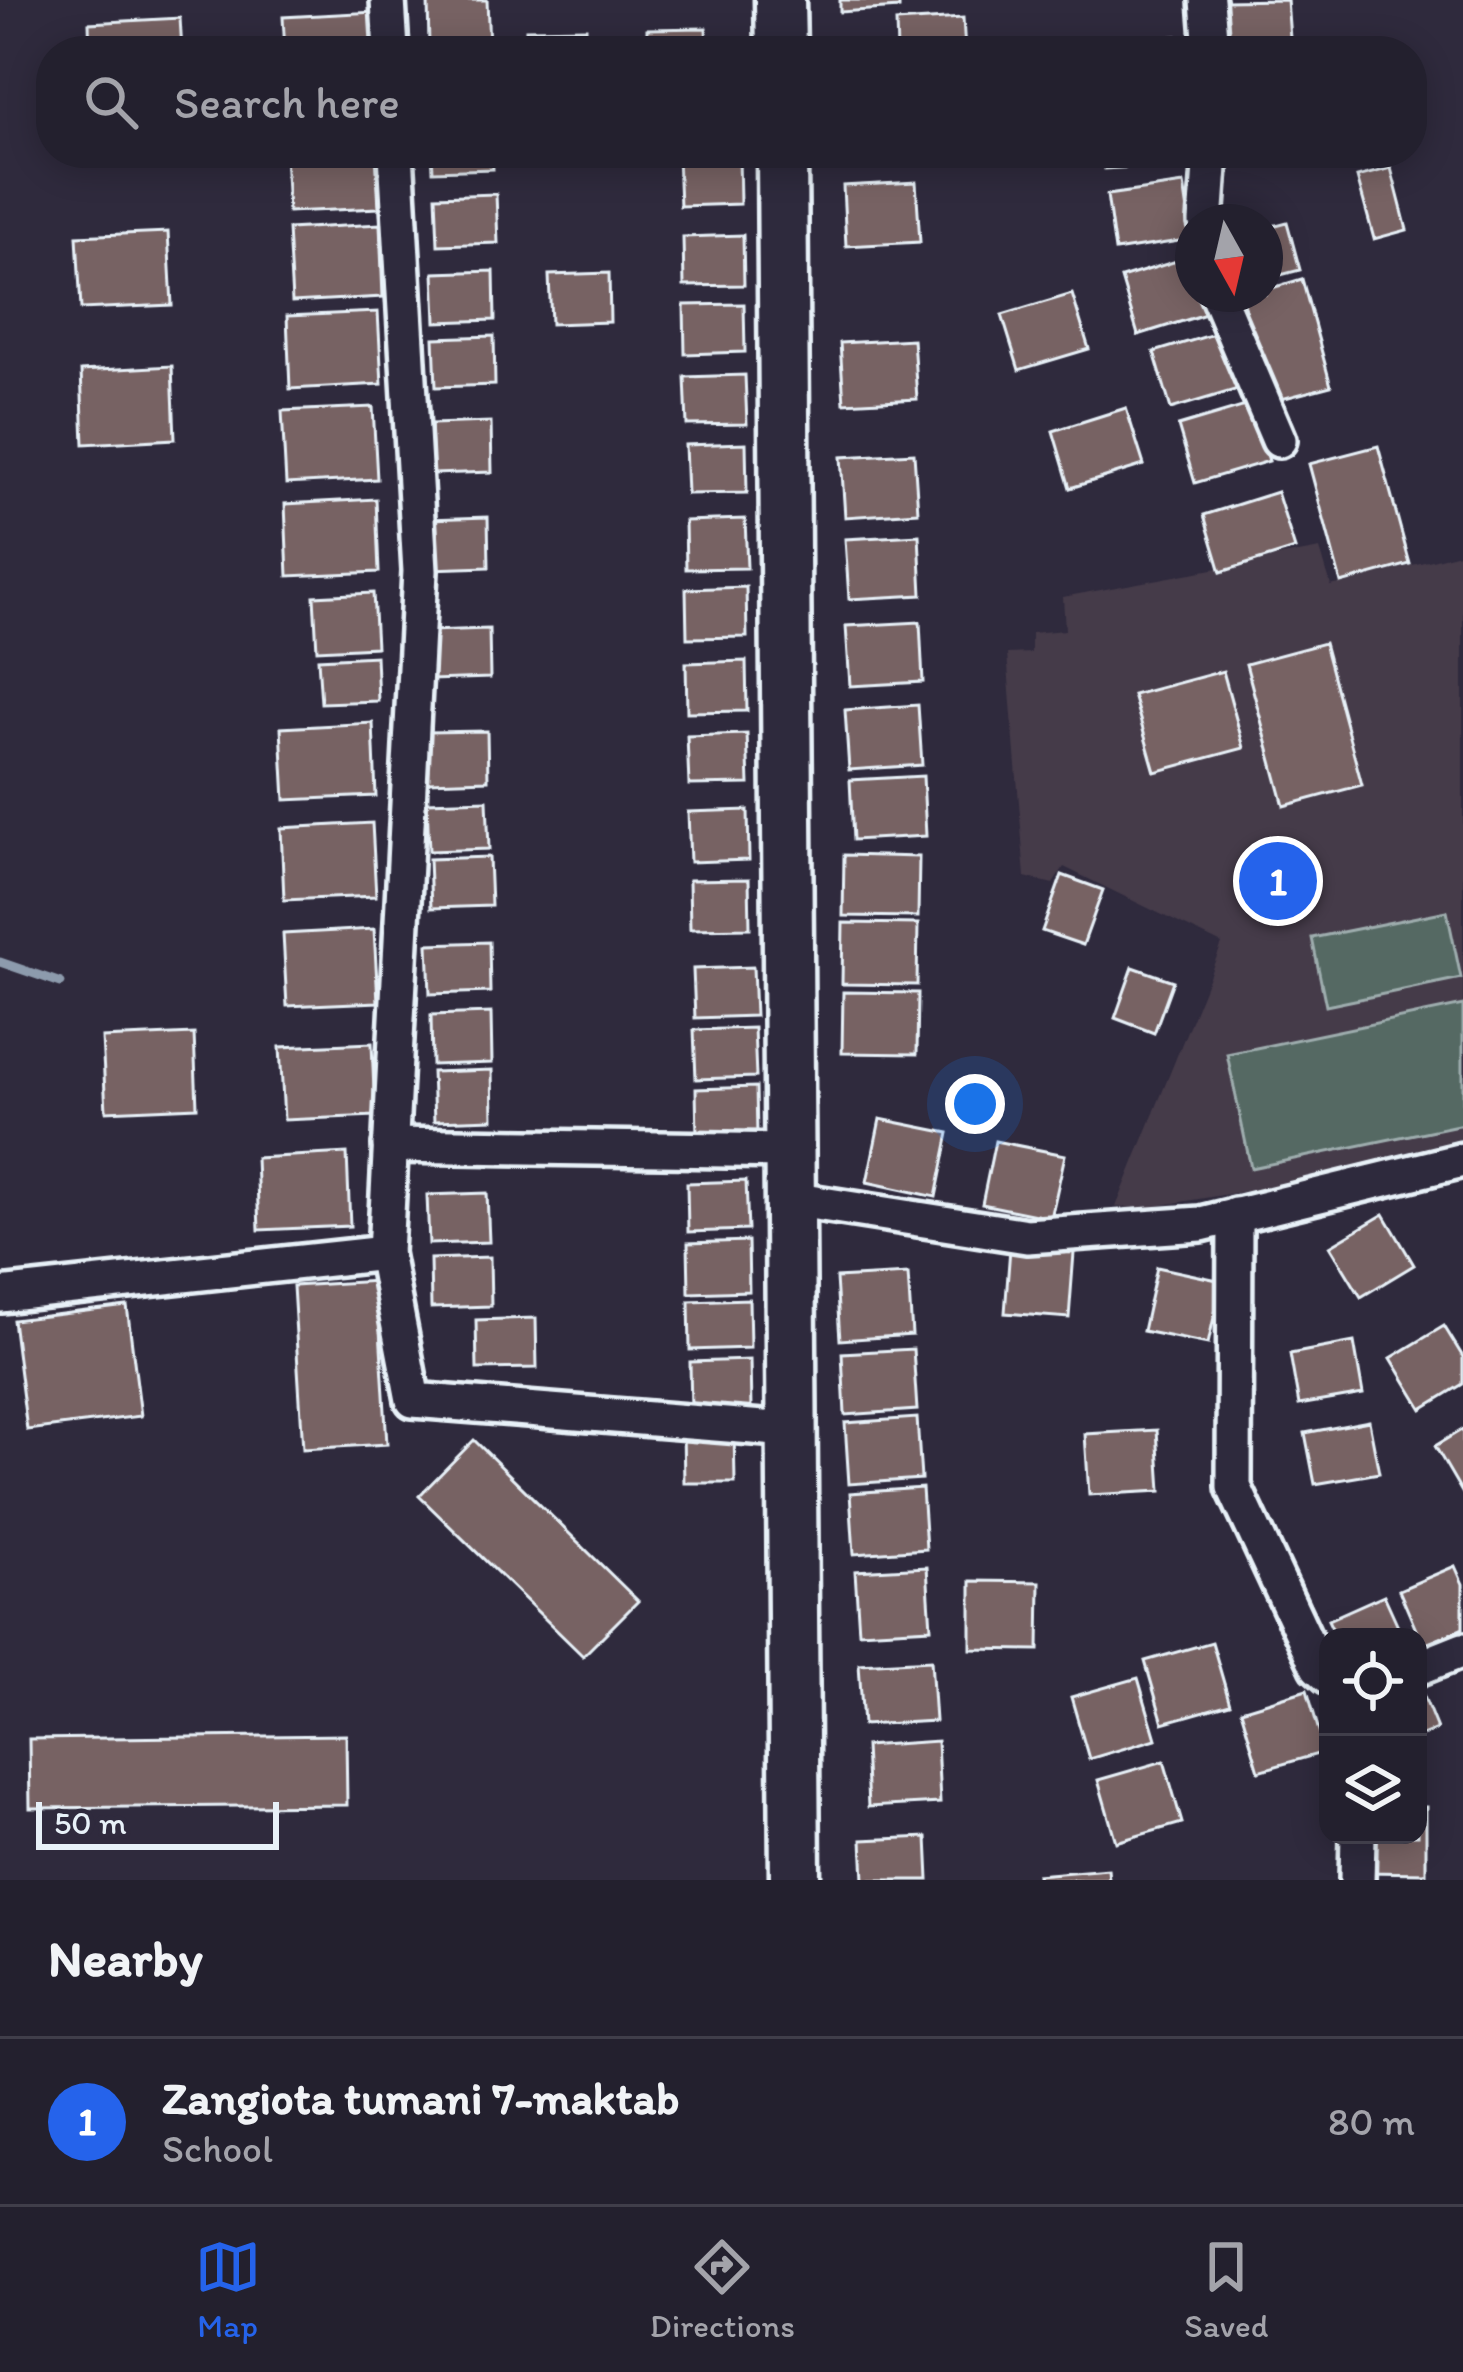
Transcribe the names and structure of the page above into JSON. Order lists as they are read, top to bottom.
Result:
{
  "scale_bar": "50 m",
  "north": "bottom",
  "page": {
    "search": "Search here",
    "pins": "1",
    "scale": "50 m",
    "heading": "Nearby",
    "list": [
      {
        "mark": "1",
        "name": "Zangiota tumani 7-maktab",
        "note": "School",
        "value": "80 m"
      }
    ],
    "nav": ["Map", "Directions", "Saved"]
  }
}
